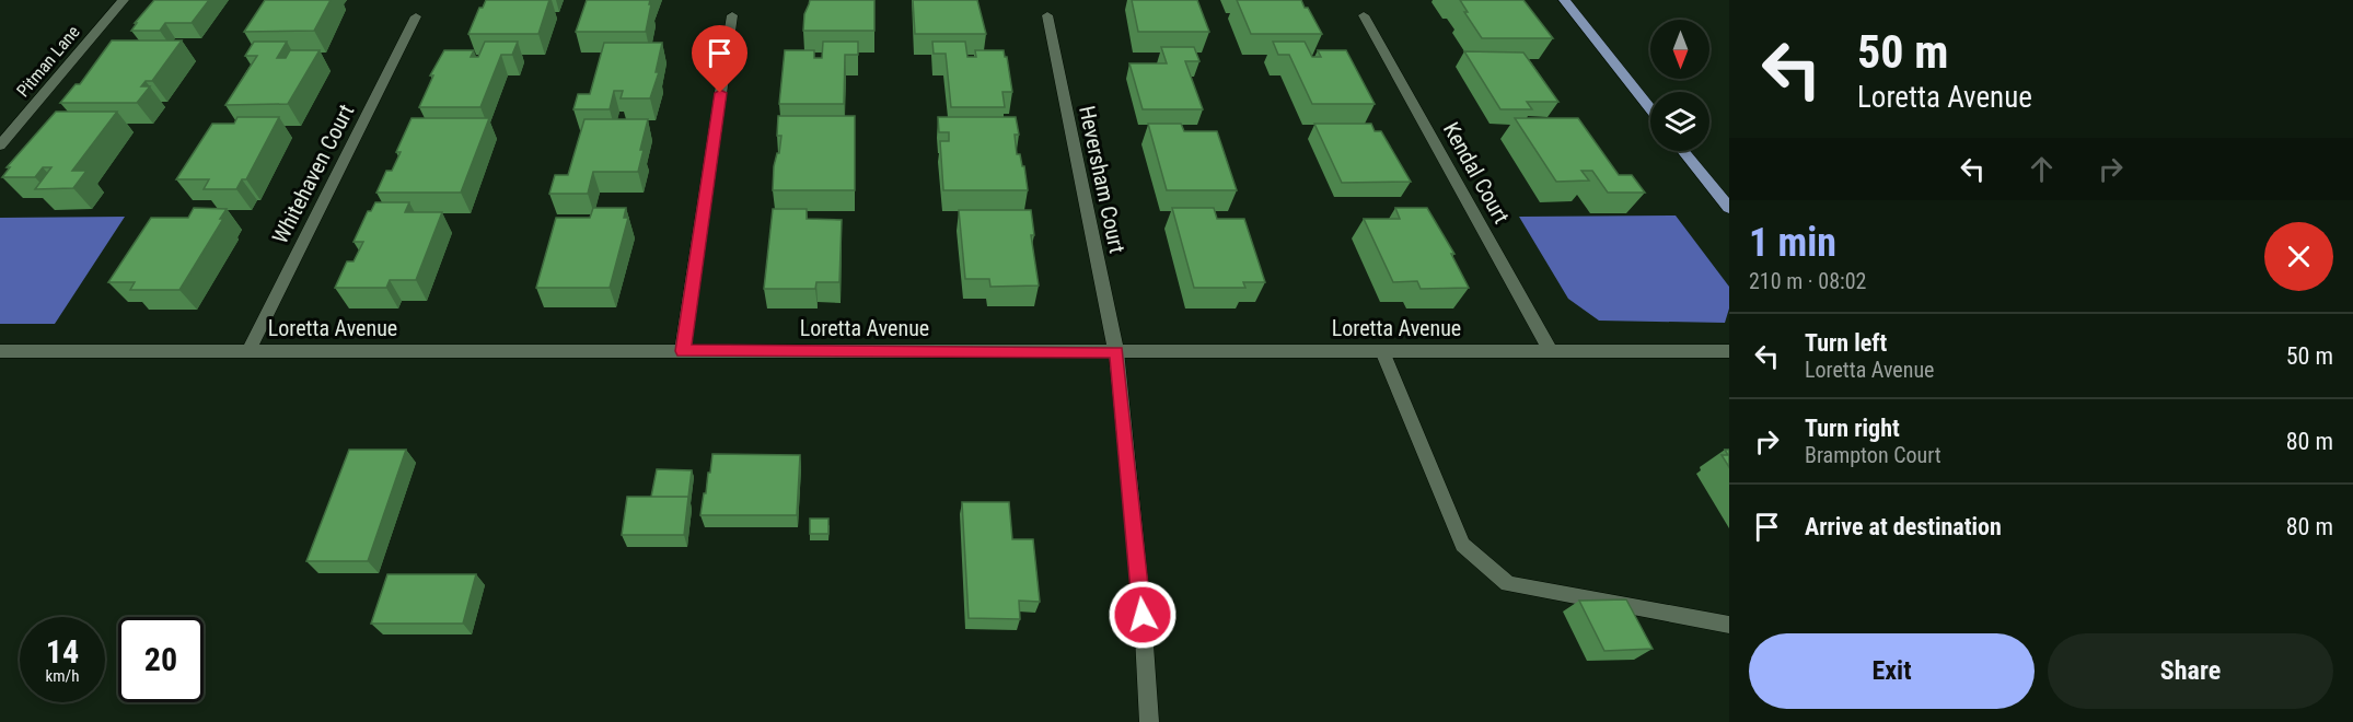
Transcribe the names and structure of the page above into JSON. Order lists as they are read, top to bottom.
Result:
{
  "streets": {
    "street": [
      "Pitman Lane",
      "Kendal Court",
      "Whitehaven Court",
      "Heversham Court",
      "Loretta Avenue"
    ]
  },
  "crossings": [
    ["Kendal Court", "Loretta Avenue"],
    ["Whitehaven Court", "Loretta Avenue"],
    ["Heversham Court", "Loretta Avenue"]
  ],
  "north": "bottom",
  "page": {
    "turn": ["50 m", "Loretta Avenue"],
    "heading": ["1 min", "210 m · 08:02"],
    "list": [
      {
        "name": "Turn left",
        "note": "Loretta Avenue",
        "value": "50 m"
      },
      {
        "name": "Turn right",
        "note": "Brampton Court",
        "value": "80 m"
      },
      {
        "name": "Arrive at destination",
        "value": "80 m"
      }
    ],
    "speed": "14 km/h",
    "limit": "20",
    "buttons": ["Exit", "Share"]
  }
}
